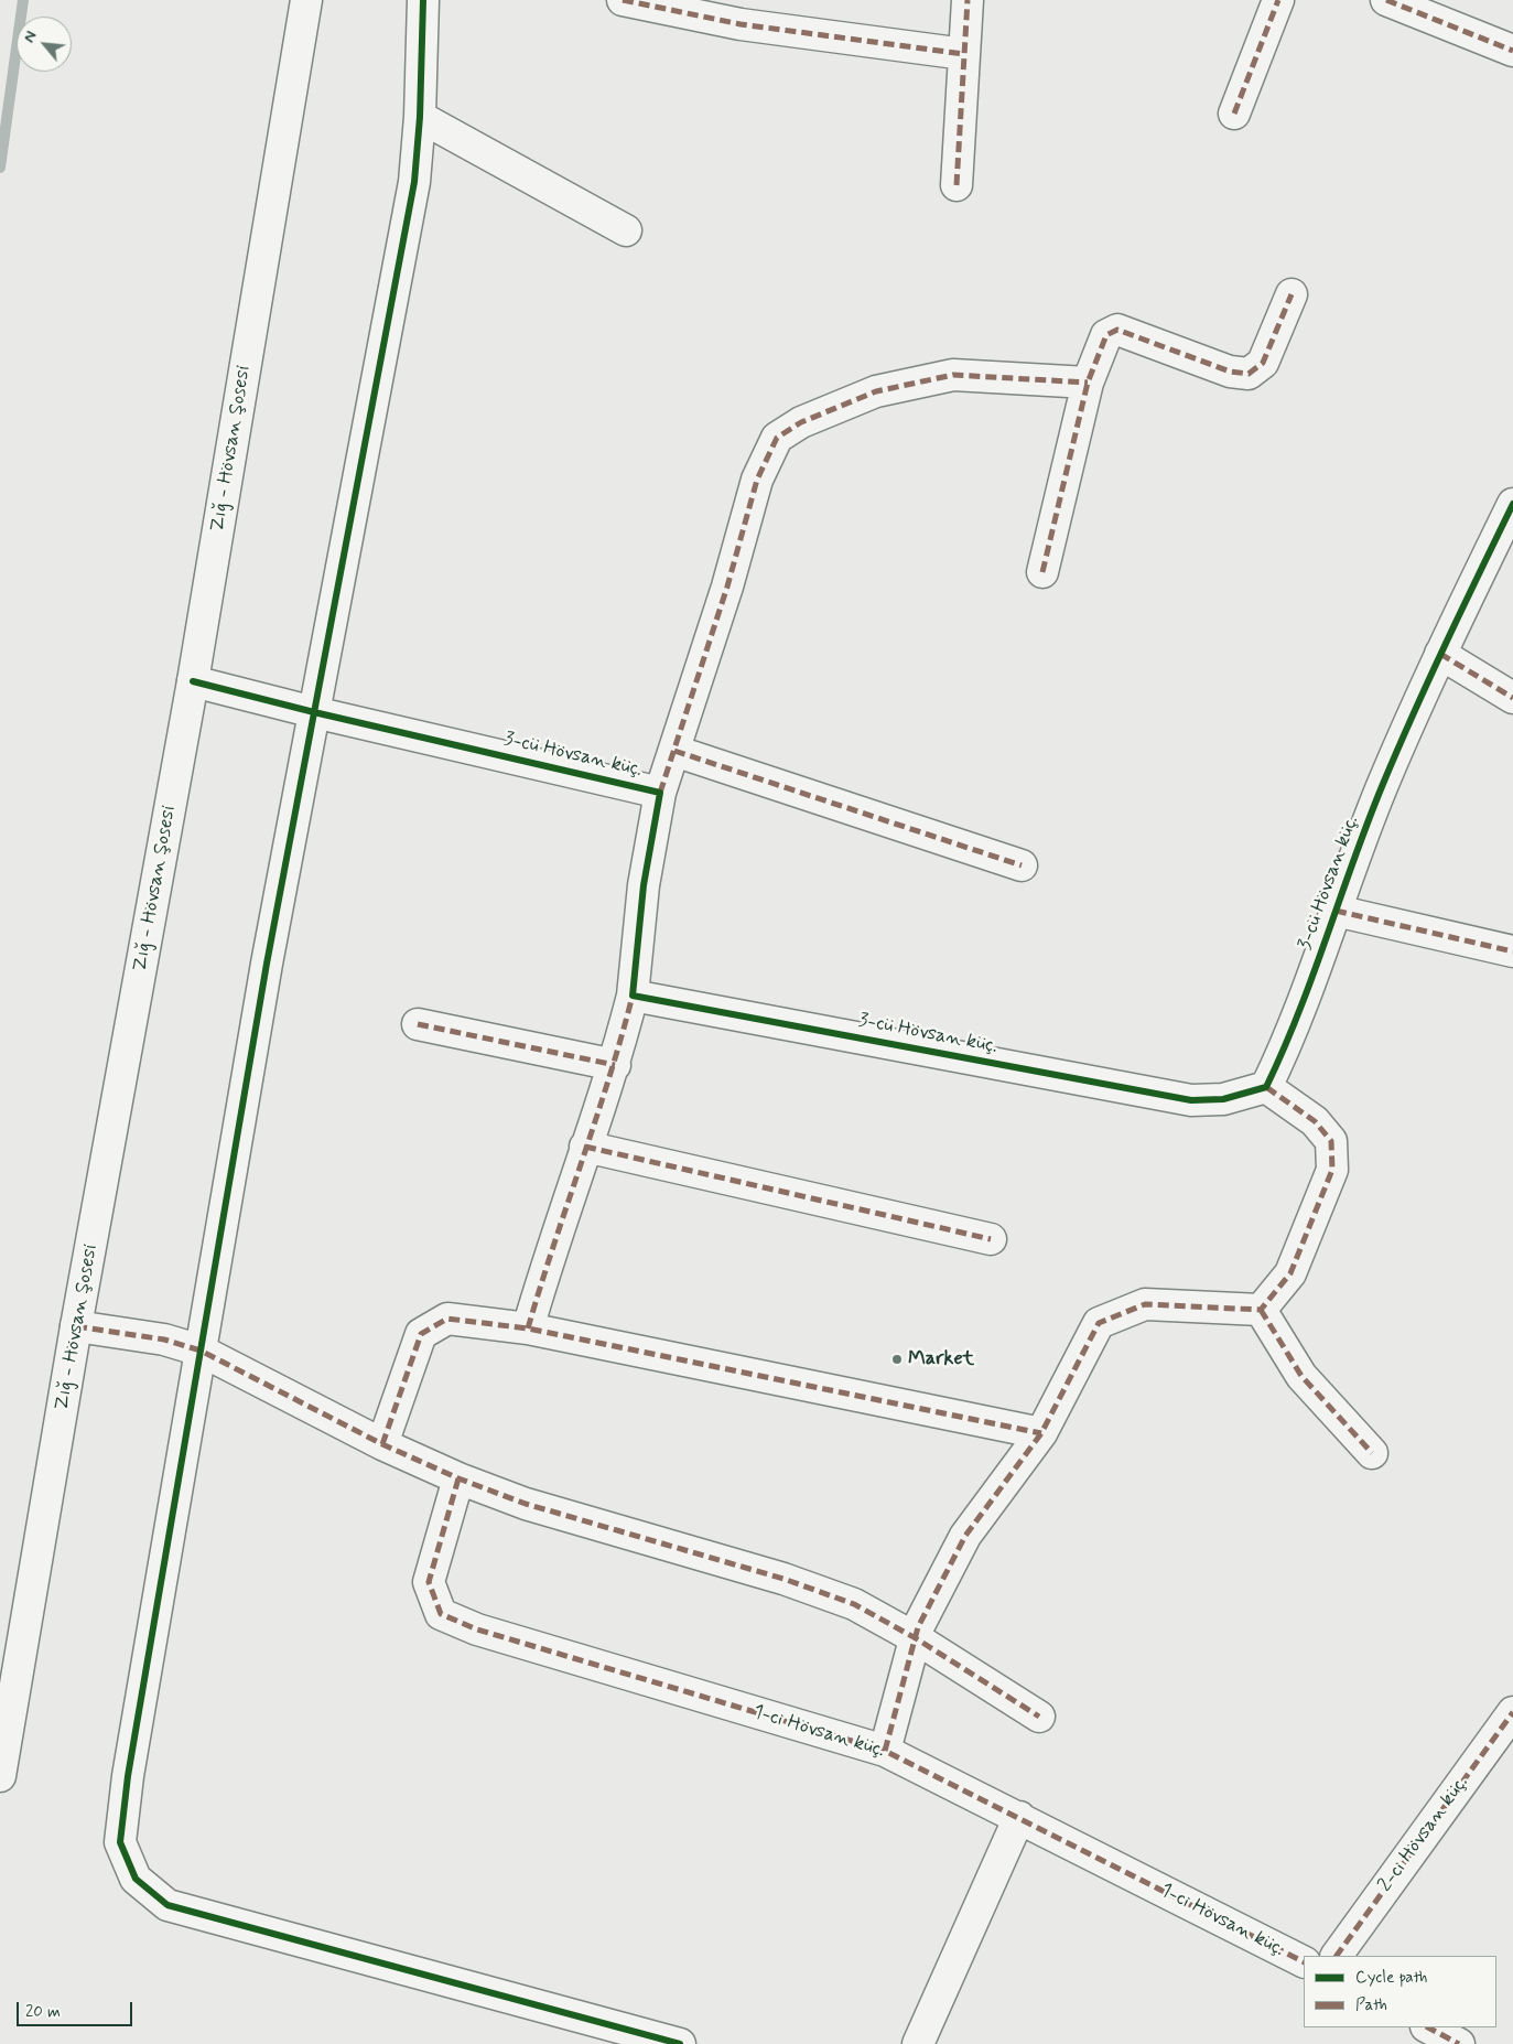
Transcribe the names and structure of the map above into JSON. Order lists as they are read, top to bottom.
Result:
{
  "streets": {
    "street": [
      "Zığ - Hövsan Şosesi",
      "3-cü Hövsan küç.",
      "1-ci Hövsan küç.",
      "2-ci Hövsan küç."
    ]
  },
  "crossings": [
    ["Zığ - Hövsan Şosesi", "3-cü Hövsan küç."]
  ],
  "places": ["Market"],
  "legend": ["Cycle path", "Path"],
  "scale_bar": "20 m",
  "north": "top left"
}
